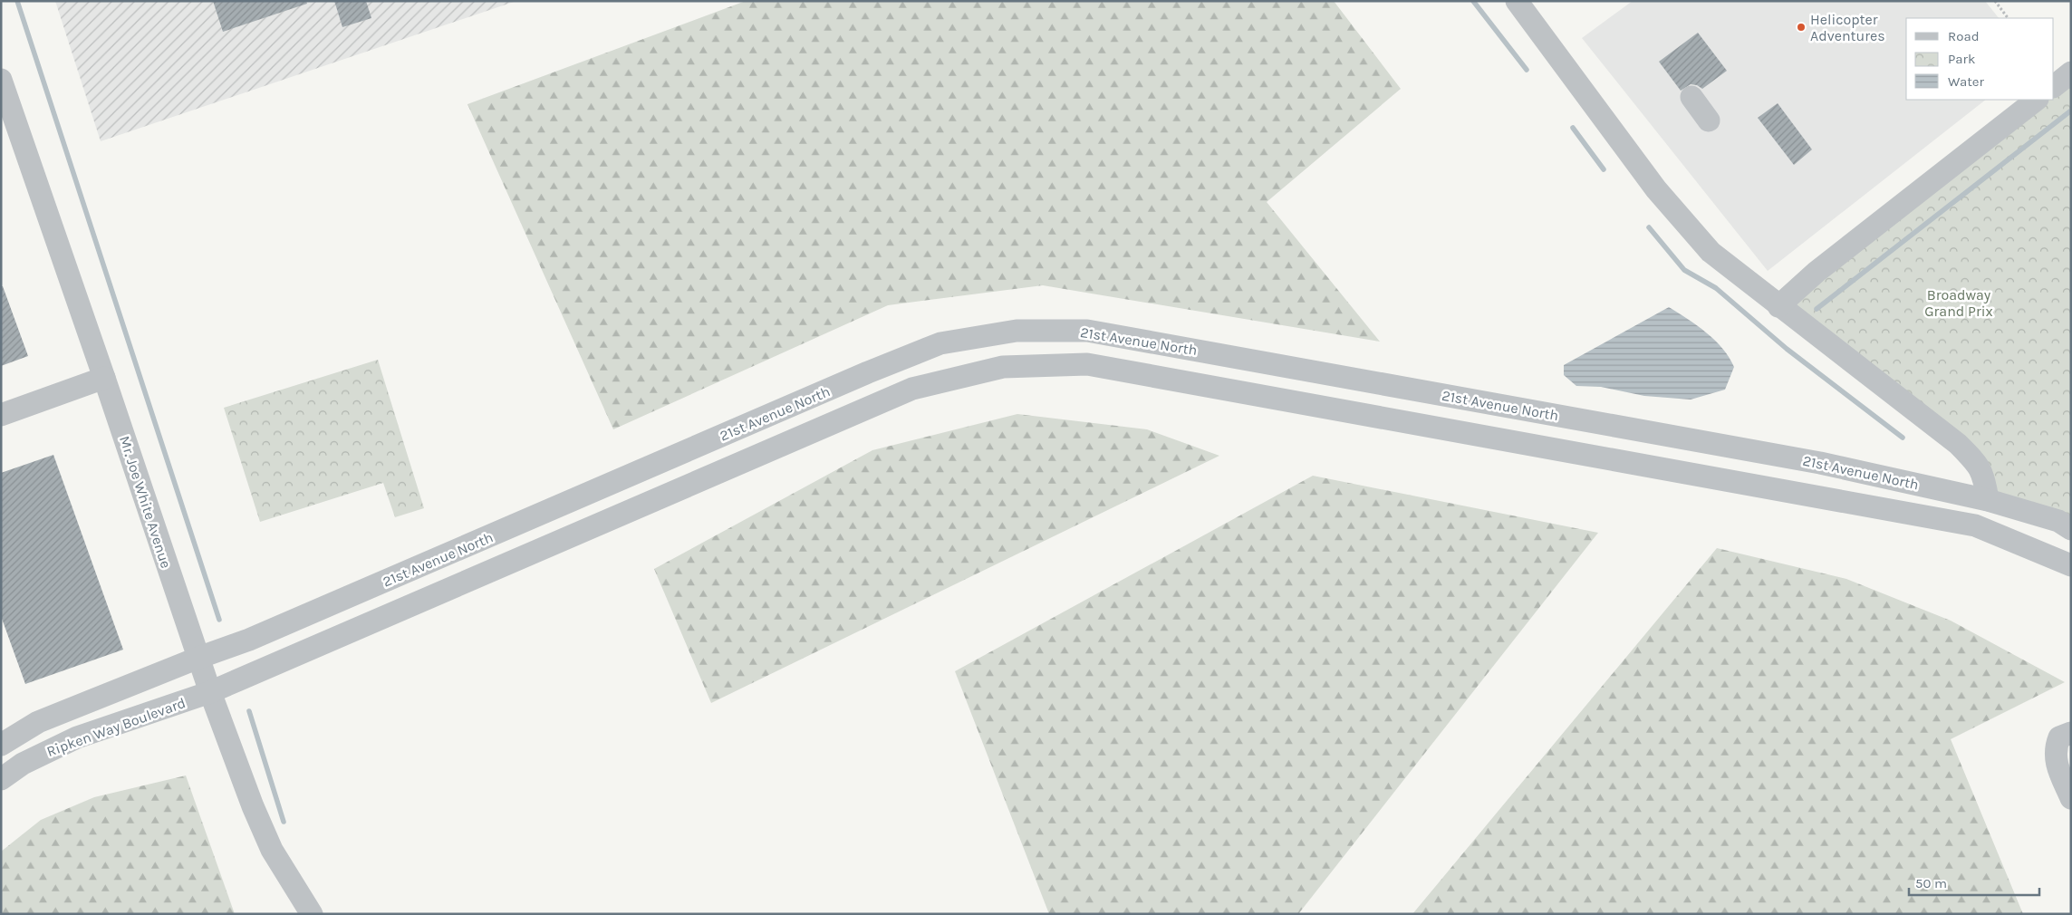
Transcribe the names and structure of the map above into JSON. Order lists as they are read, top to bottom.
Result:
{
  "streets": {
    "street": ["21st Avenue North", "Mr. Joe White Avenue", "Ripken Way Boulevard"]
  },
  "crossings": [
    ["21st Avenue North", "Mr. Joe White Avenue"],
    ["21st Avenue North", "Ripken Way Boulevard"],
    ["Mr. Joe White Avenue", "Ripken Way Boulevard"]
  ],
  "parks": ["Broadway Grand Prix"],
  "places": ["Helicopter Adventures"],
  "legend": ["Road", "Park", "Water"],
  "scale_bar": "50 m"
}
